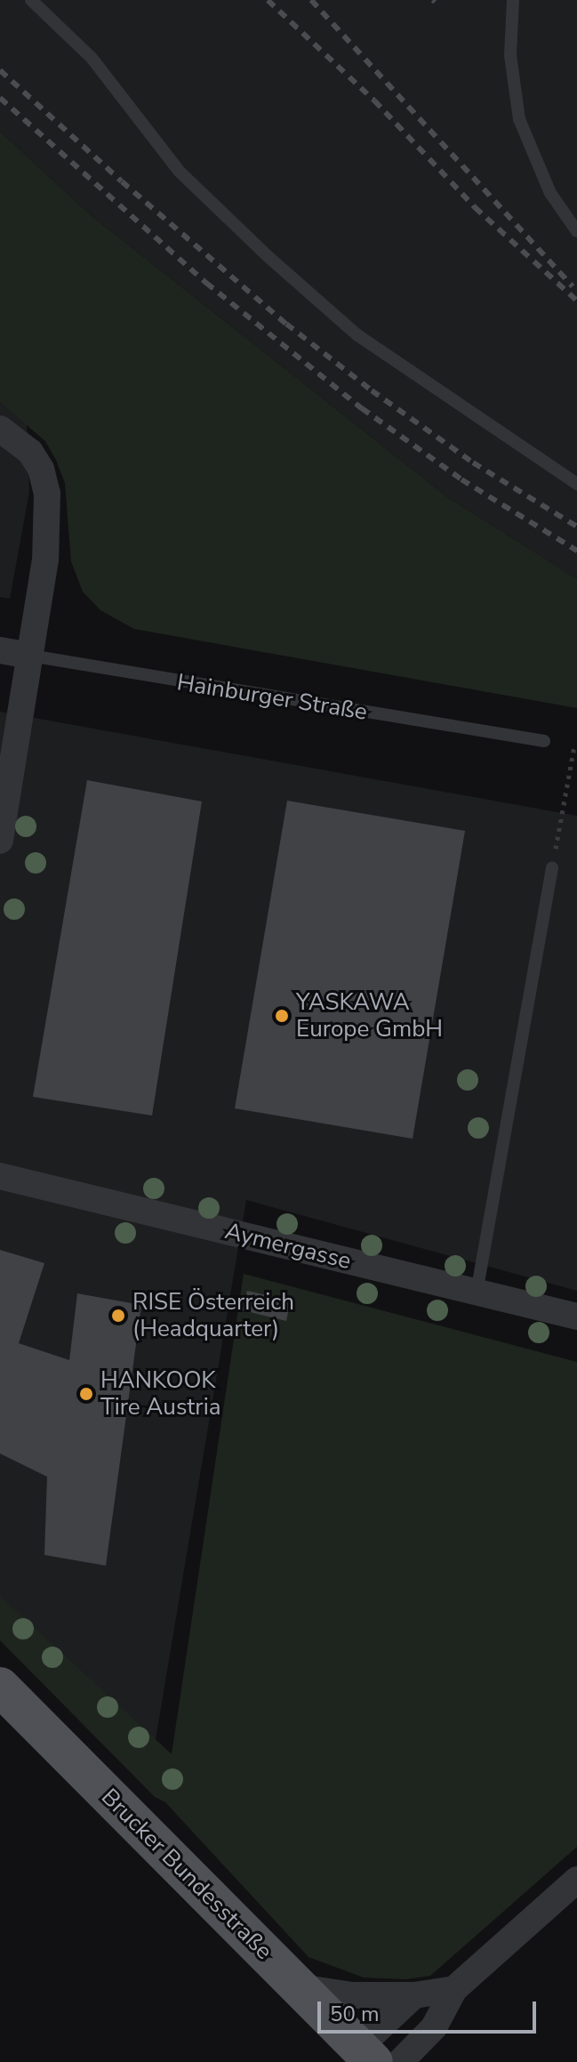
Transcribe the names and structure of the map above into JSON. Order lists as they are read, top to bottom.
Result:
{
  "streets": {
    "main road": ["Brucker Bundesstraße"],
    "street": ["Hainburger Straße", "Aymergasse"]
  },
  "places": ["YASKAWA Europe GmbH", "RISE Österreich (Headquarter)", "HANKOOK Tire Austria"],
  "scale_bar": "50 m"
}
